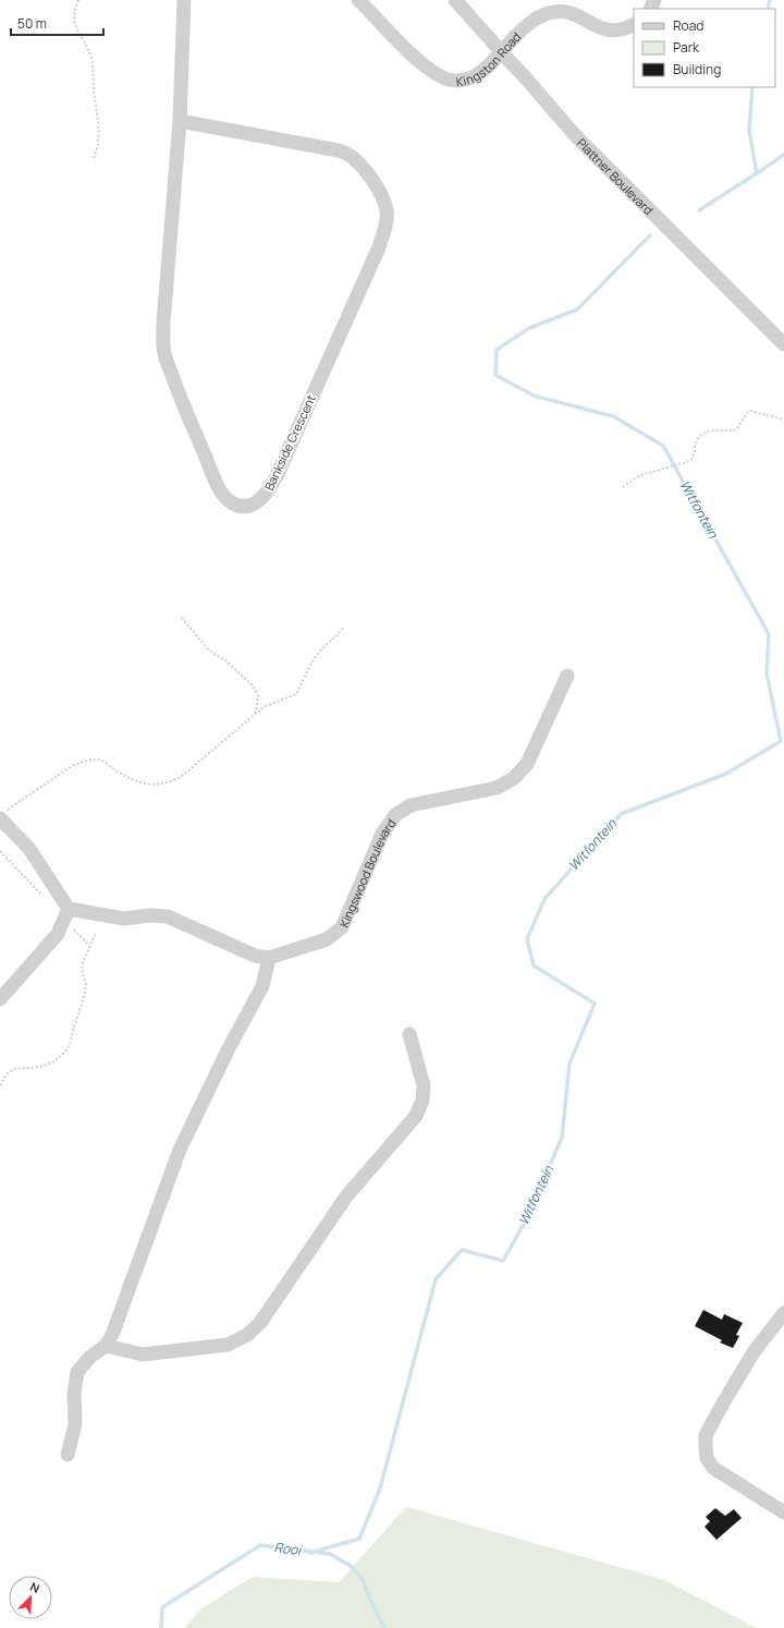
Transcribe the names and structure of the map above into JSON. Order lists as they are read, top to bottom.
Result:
{
  "streets": {
    "street": [
      "Kingston Road",
      "Plattner Boulevard",
      "Bankside Crescent",
      "Kingswood Boulevard"
    ]
  },
  "water": ["Witfontein", "Rooi"],
  "legend": ["Road", "Park", "Building"],
  "scale_bar": "50 m",
  "north": "top right"
}
